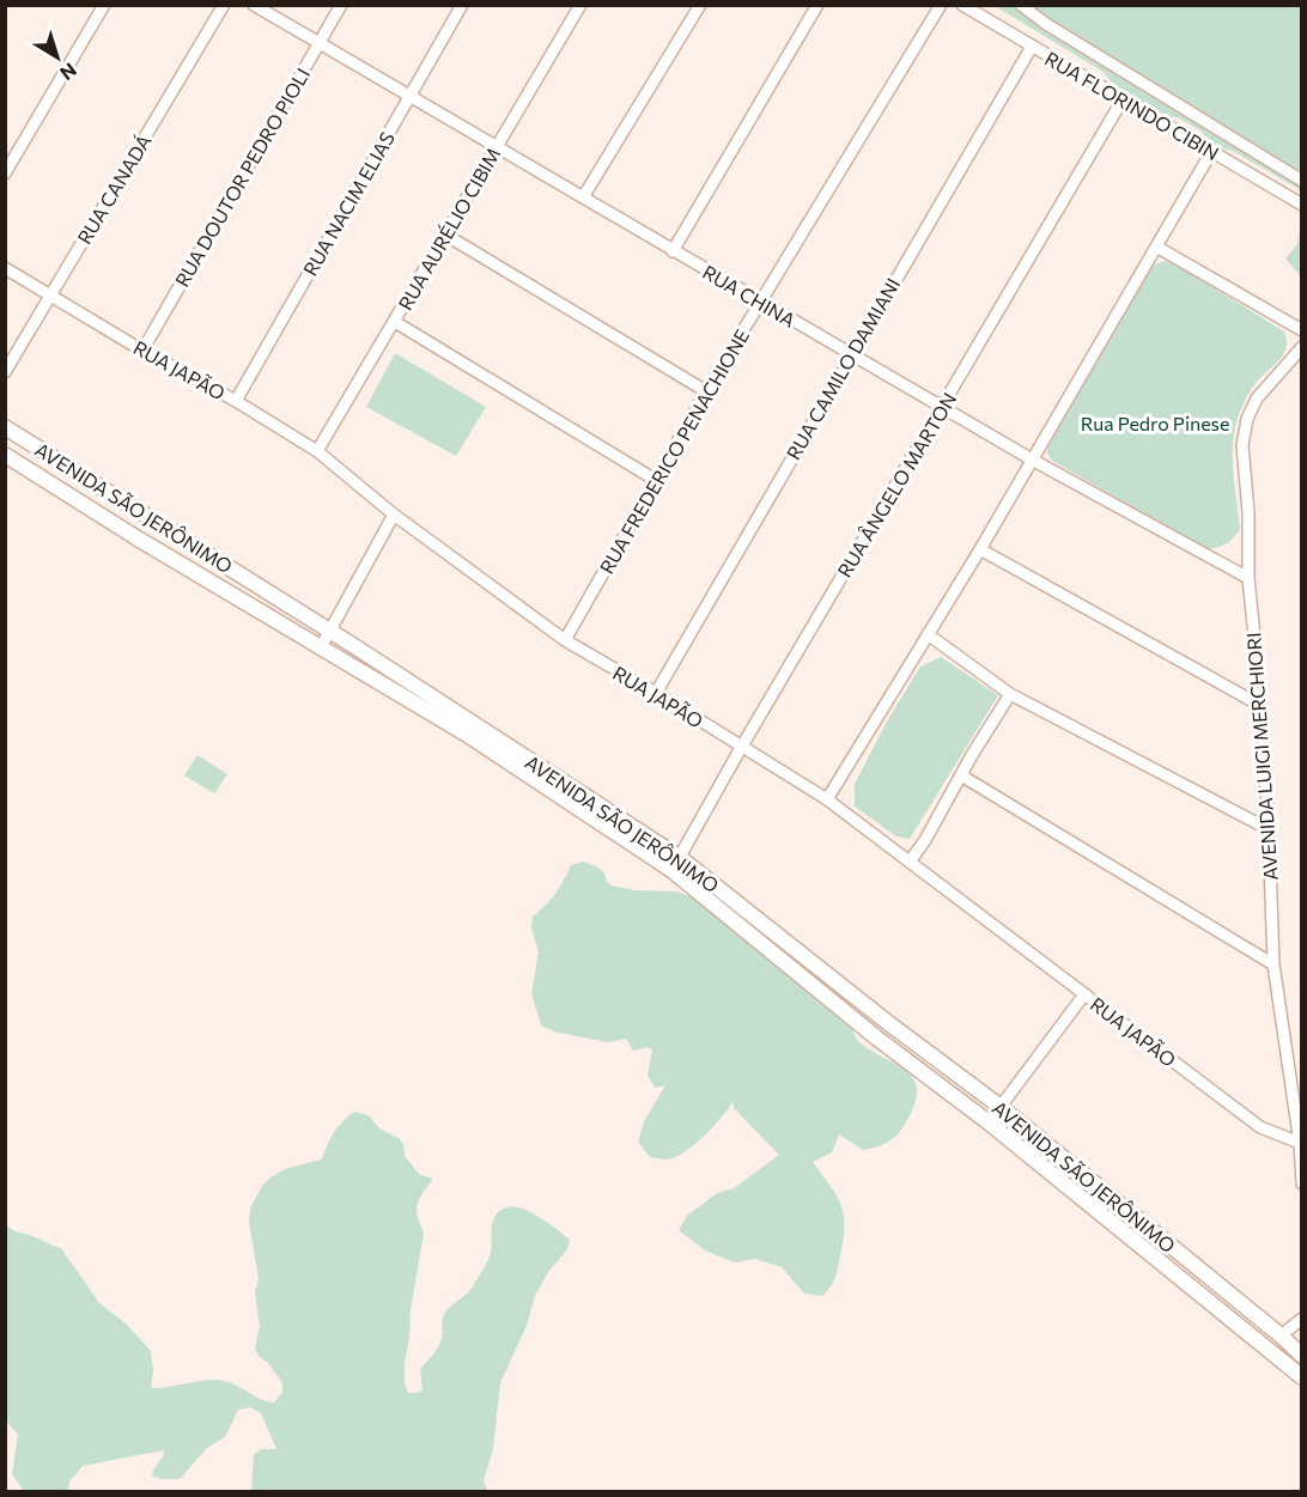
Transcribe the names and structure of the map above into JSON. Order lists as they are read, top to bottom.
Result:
{
  "streets": {
    "street": [
      "RUA FLORINDO CIBIN",
      "RUA DOUTOR PEDRO PIOLI",
      "RUA CANADÁ",
      "RUA NACIM ELIAS",
      "RUA AURÉLIO CIBIM",
      "RUA CHINA",
      "RUA CAMILO DAMIANI",
      "RUA JAPÃO",
      "RUA FREDERICO PENACHIONE",
      "RUA ÂNGELO MARTON",
      "AVENIDA SÃO JERÔNIMO",
      "AVENIDA LUIGI MERCHIORI"
    ]
  },
  "crossings": [
    ["RUA FLORINDO CIBIN", "RUA CAMILO DAMIANI"],
    ["RUA FLORINDO CIBIN", "RUA ÂNGELO MARTON"],
    ["RUA DOUTOR PEDRO PIOLI", "RUA CHINA"],
    ["RUA DOUTOR PEDRO PIOLI", "RUA JAPÃO"],
    ["RUA CANADÁ", "RUA JAPÃO"],
    ["RUA NACIM ELIAS", "RUA CHINA"],
    ["RUA NACIM ELIAS", "RUA JAPÃO"],
    ["RUA AURÉLIO CIBIM", "RUA CHINA"],
    ["RUA AURÉLIO CIBIM", "RUA JAPÃO"],
    ["RUA CHINA", "RUA CAMILO DAMIANI"],
    ["RUA CHINA", "RUA FREDERICO PENACHIONE"],
    ["RUA CHINA", "RUA ÂNGELO MARTON"],
    ["RUA CHINA", "AVENIDA LUIGI MERCHIORI"],
    ["RUA CAMILO DAMIANI", "RUA JAPÃO"],
    ["RUA JAPÃO", "RUA FREDERICO PENACHIONE"],
    ["RUA JAPÃO", "RUA ÂNGELO MARTON"],
    ["RUA JAPÃO", "AVENIDA LUIGI MERCHIORI"],
    ["RUA ÂNGELO MARTON", "AVENIDA SÃO JERÔNIMO"]
  ],
  "parks": ["Rua Pedro Pinese"],
  "north": "bottom right"
}
